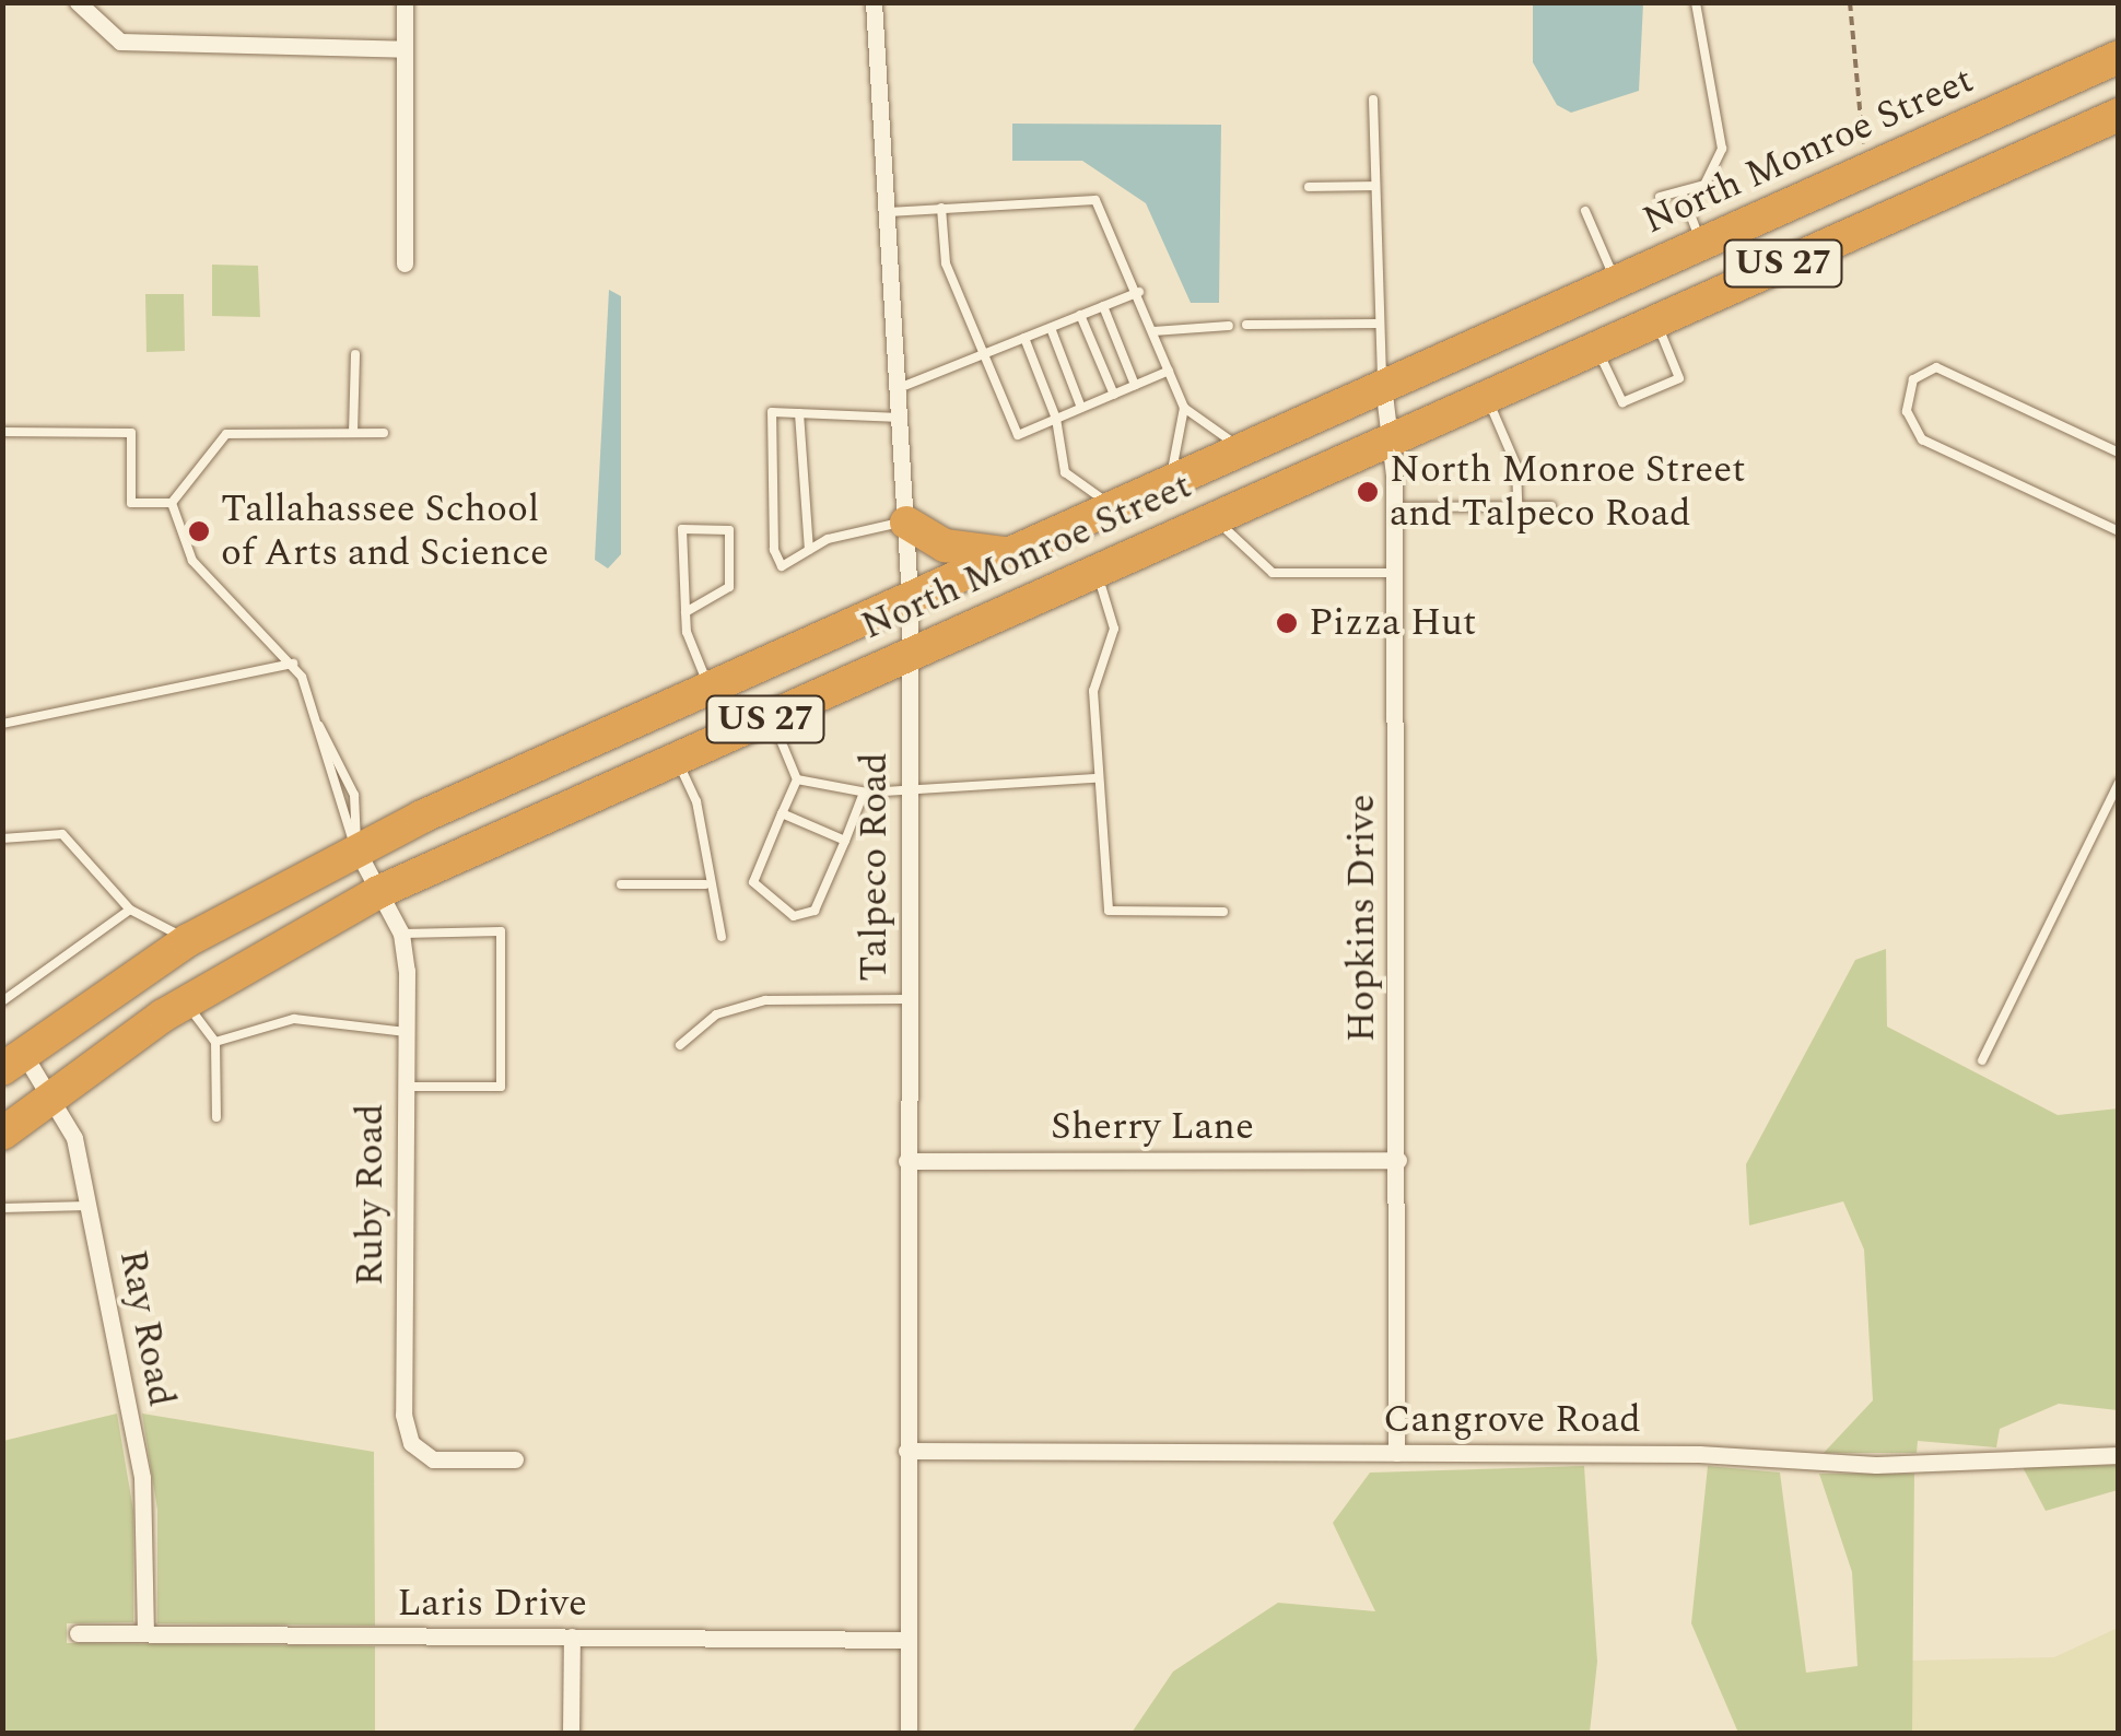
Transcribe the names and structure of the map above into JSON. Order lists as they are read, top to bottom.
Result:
{
  "streets": {
    "highway": ["North Monroe Street", "US 27"],
    "street": [
      "Talpeco Road",
      "Hopkins Drive",
      "Sherry Lane",
      "Ruby Road",
      "Ray Road",
      "Cangrove Road",
      "Laris Drive"
    ]
  },
  "crossings": [
    ["North Monroe Street", "Talpeco Road"],
    ["North Monroe Street", "Hopkins Drive"],
    ["North Monroe Street", "Ruby Road"],
    ["North Monroe Street", "Ray Road"],
    ["Talpeco Road", "Sherry Lane"],
    ["Talpeco Road", "Cangrove Road"],
    ["Talpeco Road", "Laris Drive"],
    ["Hopkins Drive", "Sherry Lane"],
    ["Hopkins Drive", "Cangrove Road"],
    ["Ray Road", "Laris Drive"]
  ],
  "places": ["North Monroe Street and Talpeco Road", "Tallahassee School of Arts and Science", "Pizza Hut"]
}
